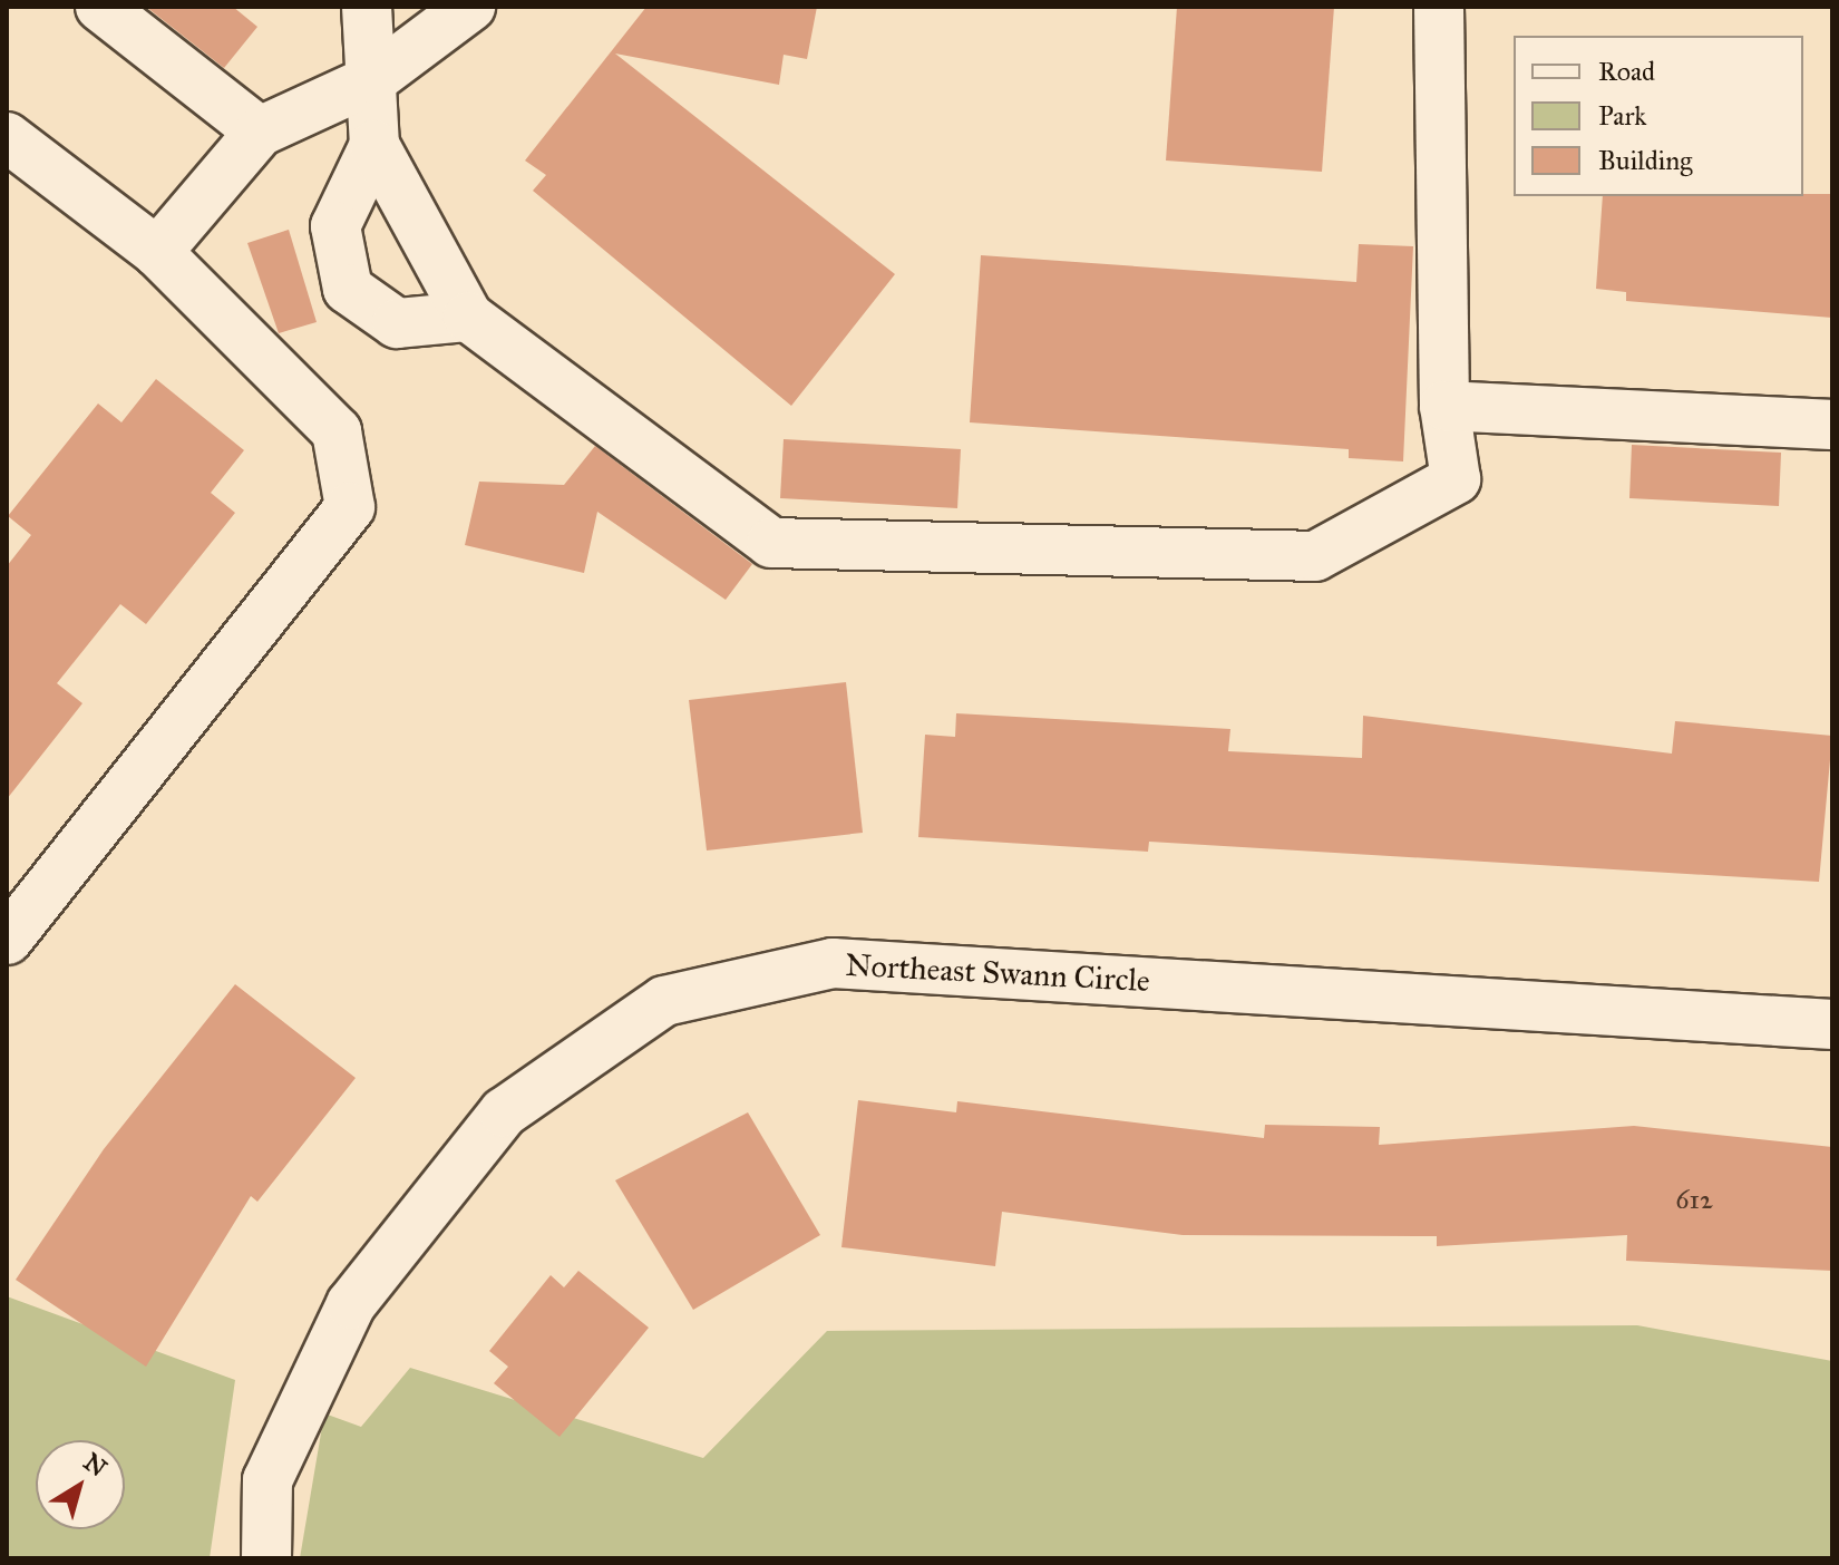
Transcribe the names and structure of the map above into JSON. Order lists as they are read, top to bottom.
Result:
{
  "streets": {
    "street": ["Northeast Swann Circle"]
  },
  "house_numbers": ["612"],
  "legend": ["Road", "Park", "Building"],
  "north": "top right"
}
